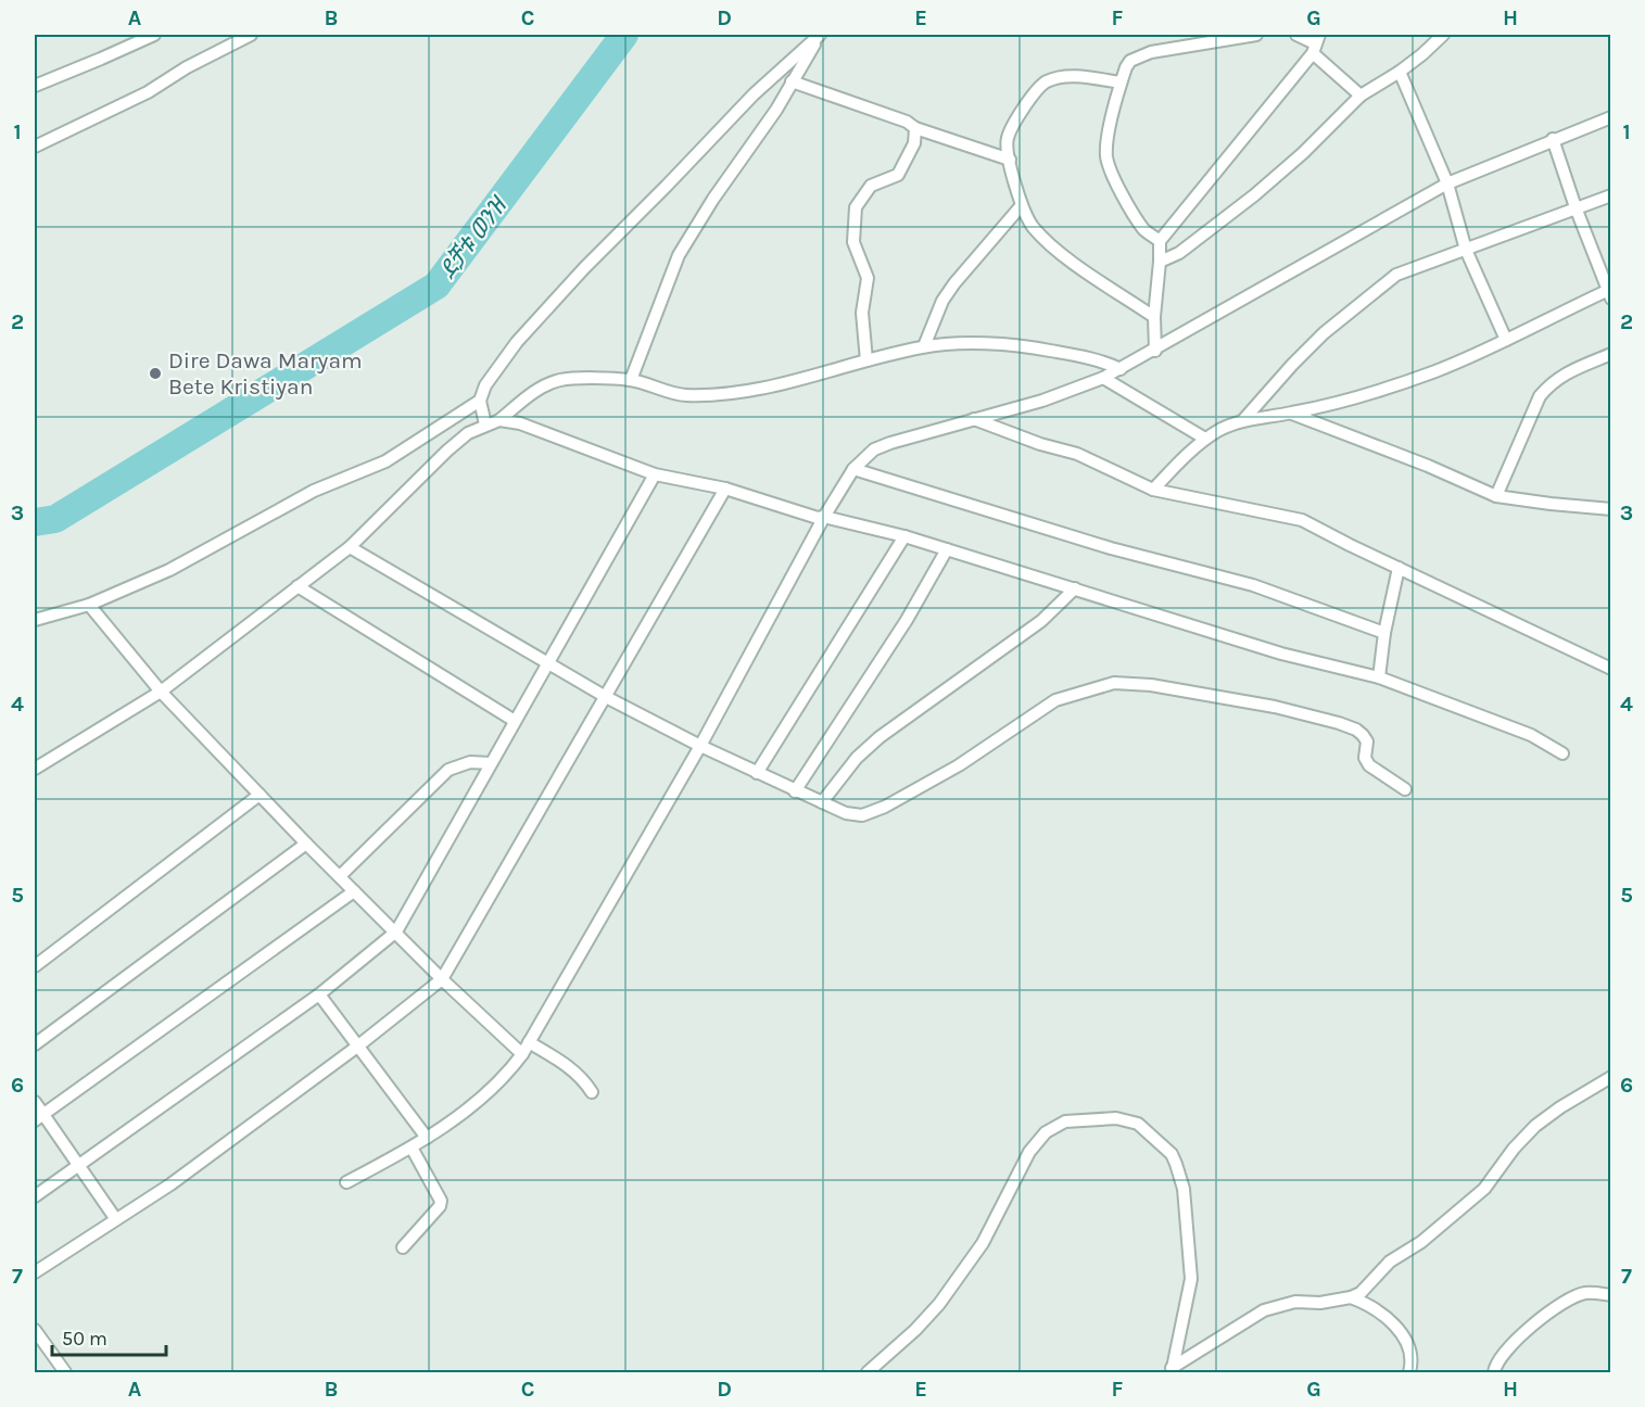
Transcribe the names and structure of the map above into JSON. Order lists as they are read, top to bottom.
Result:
{
  "water": ["ደቻቱ ወንዝ"],
  "places": ["Dire Dawa Maryam Bete Kristiyan"],
  "scale_bar": "50 m",
  "grid": {
    "columns": [
      "A",
      "B",
      "C",
      "D",
      "E",
      "F",
      "G",
      "H"
    ],
    "rows": [
      "1",
      "2",
      "3",
      "4",
      "5",
      "6",
      "7"
    ]
  }
}
